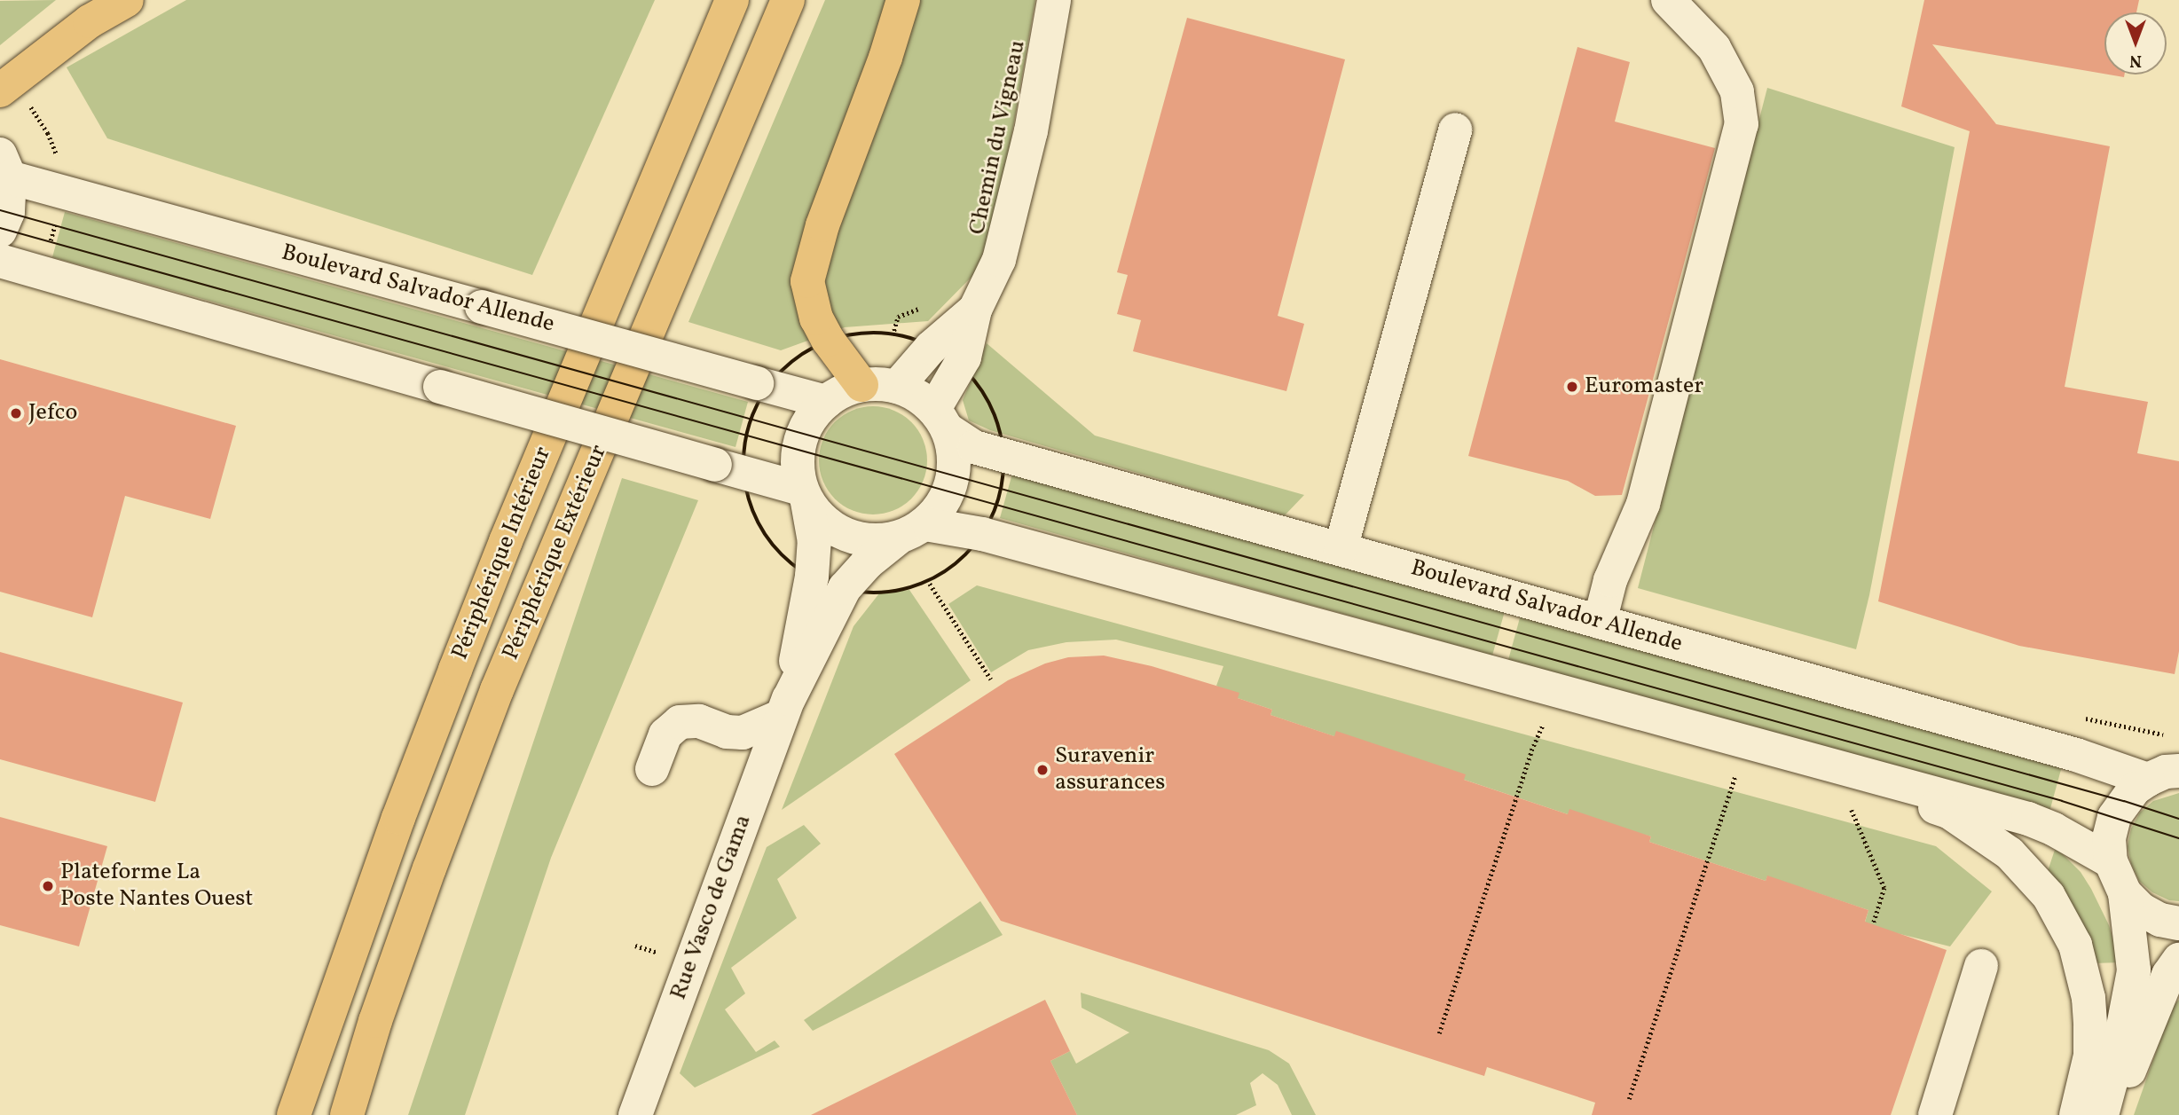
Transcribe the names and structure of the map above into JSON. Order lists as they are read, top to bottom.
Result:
{
  "streets": {
    "highway": ["Périphérique Extérieur", "Périphérique Intérieur"],
    "street": ["Chemin du Vigneau", "Boulevard Salvador Allende", "Rue Vasco de Gama"]
  },
  "crossings": [
    ["Chemin du Vigneau", "Boulevard Salvador Allende"],
    ["Chemin du Vigneau", "Rue Vasco de Gama"],
    ["Boulevard Salvador Allende", "Rue Vasco de Gama"]
  ],
  "places": [
    "Euromaster",
    "Jefco",
    "Suravenir assurances",
    "Plateforme La Poste Nantes Ouest"
  ],
  "north": "bottom"
}
